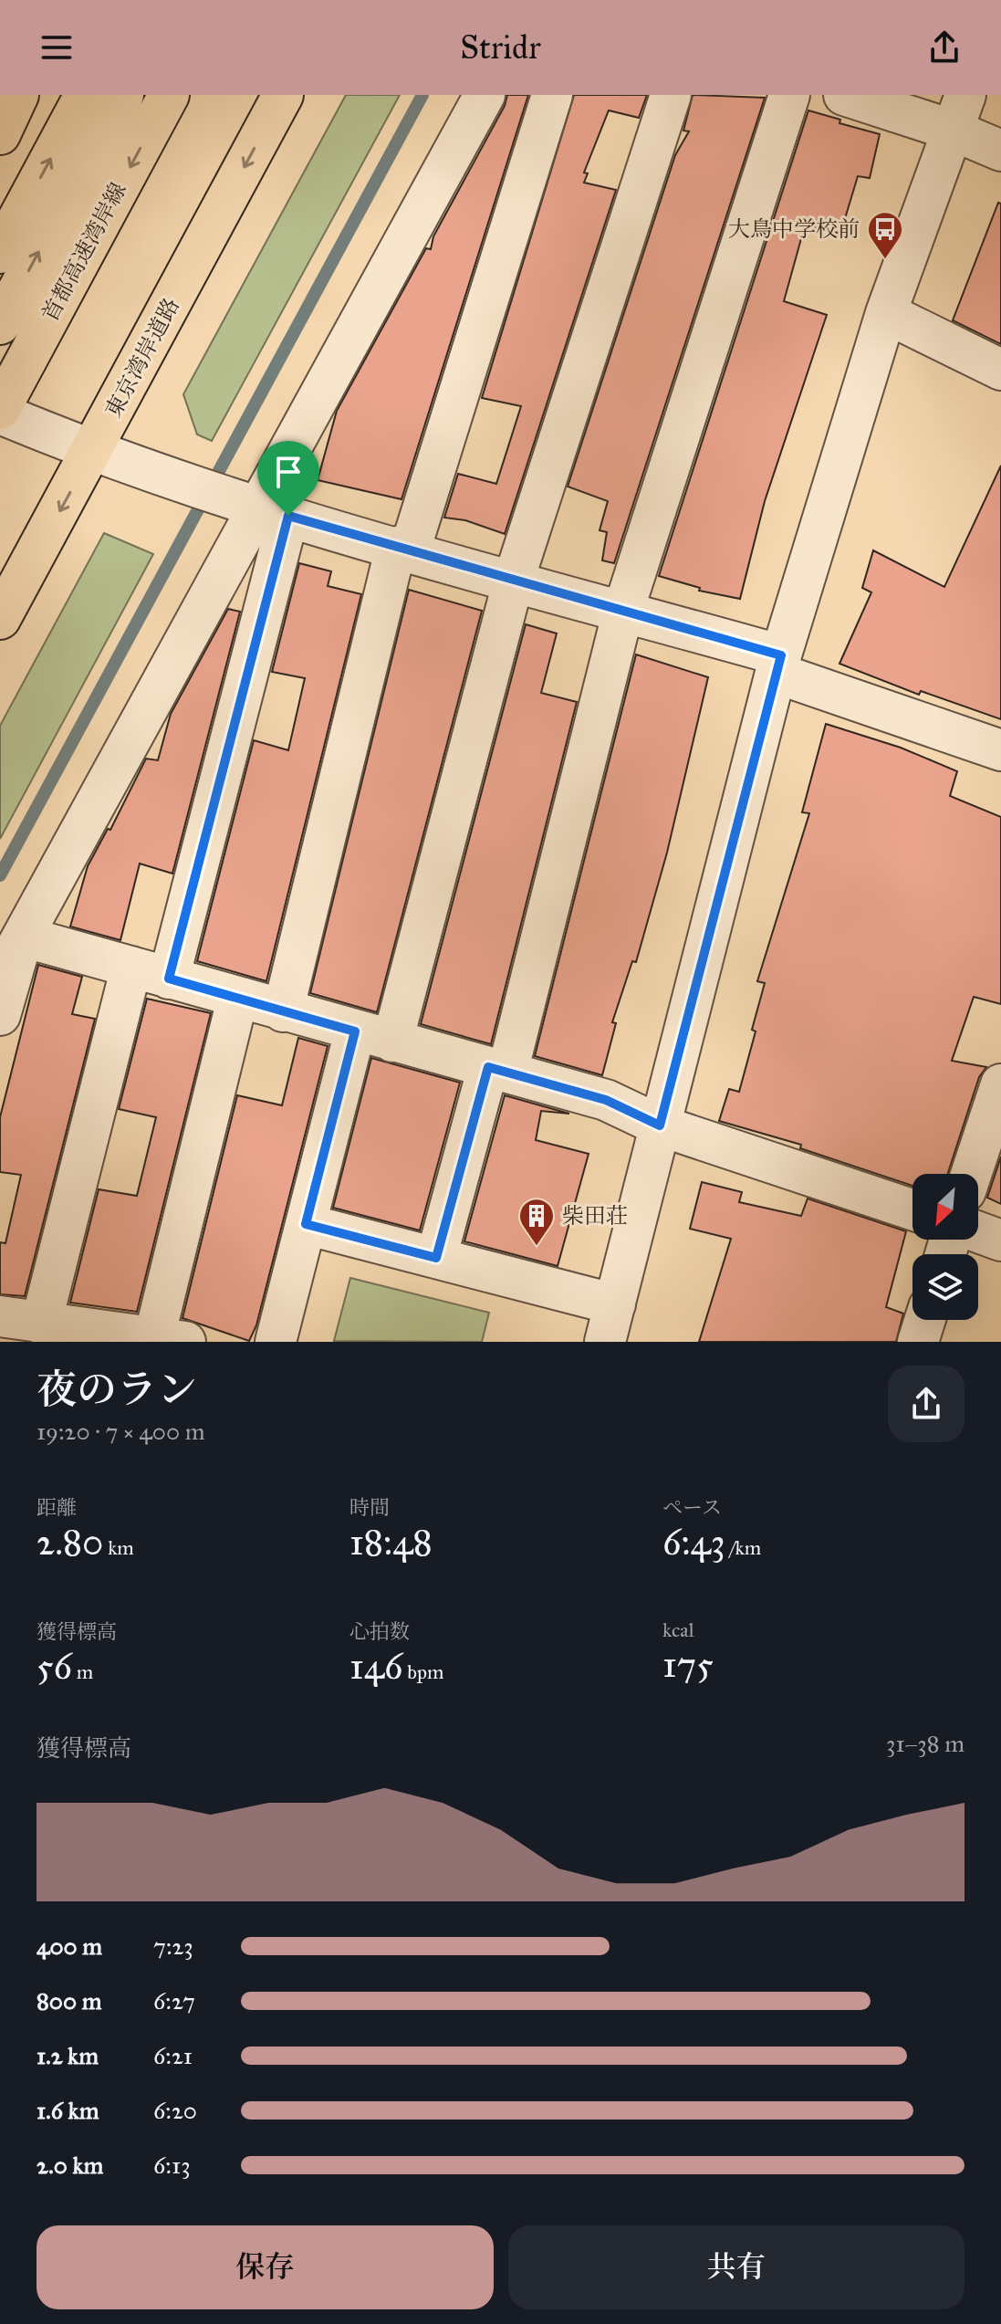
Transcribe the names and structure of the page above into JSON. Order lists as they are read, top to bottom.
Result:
{
  "streets": {
    "highway": ["首都高速湾岸線", "東京湾岸道路"]
  },
  "places": {
    "bus stop": ["大鳥中学校前"],
    "building": ["柴田荘"]
  },
  "north": "bottom left",
  "page": {
    "header": "Stridr",
    "heading": ["夜のラン", "19:20 · 7 × 400 m"],
    "stats": [
      ["距離", "2.80 km"],
      ["時間", "18:48"],
      ["ペース", "6:43 /km"],
      ["獲得標高", "56 m"],
      ["心拍数", "146 bpm"],
      ["kcal", "175"]
    ],
    "chart": ["獲得標高", "31–38 m"],
    "list": [
      {
        "name": "400 m",
        "note": "7:23"
      },
      {
        "name": "800 m",
        "note": "6:27"
      },
      {
        "name": "1.2 km",
        "note": "6:21"
      },
      {
        "name": "1.6 km",
        "note": "6:20"
      },
      {
        "name": "2.0 km",
        "note": "6:13"
      }
    ],
    "buttons": ["保存", "共有"]
  }
}
